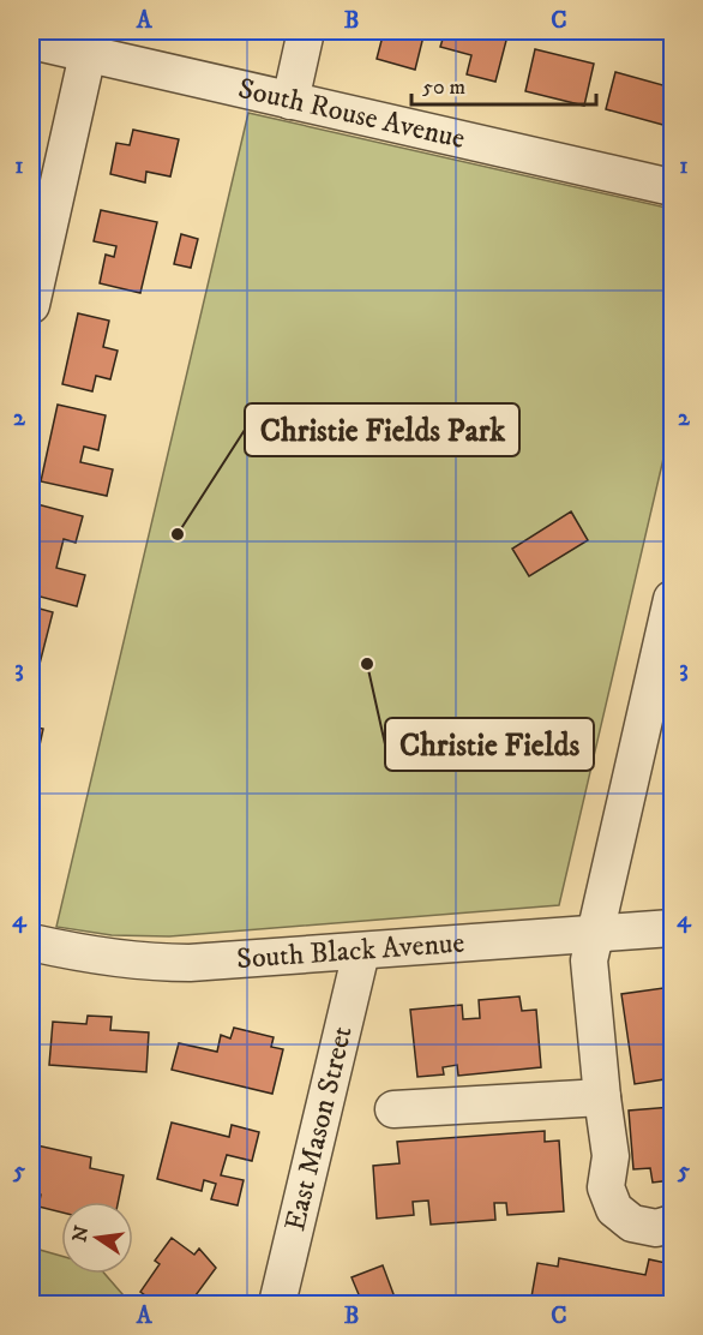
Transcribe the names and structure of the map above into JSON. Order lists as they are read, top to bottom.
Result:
{
  "streets": {
    "street": ["South Rouse Avenue", "South Black Avenue", "East Mason Street"]
  },
  "crossings": [
    ["South Black Avenue", "East Mason Street"]
  ],
  "places": ["Christie Fields Park", "Christie Fields"],
  "scale_bar": "50 m",
  "north": "left",
  "grid": {
    "columns": ["A", "B", "C"],
    "rows": [
      "1",
      "2",
      "3",
      "4",
      "5"
    ]
  }
}
